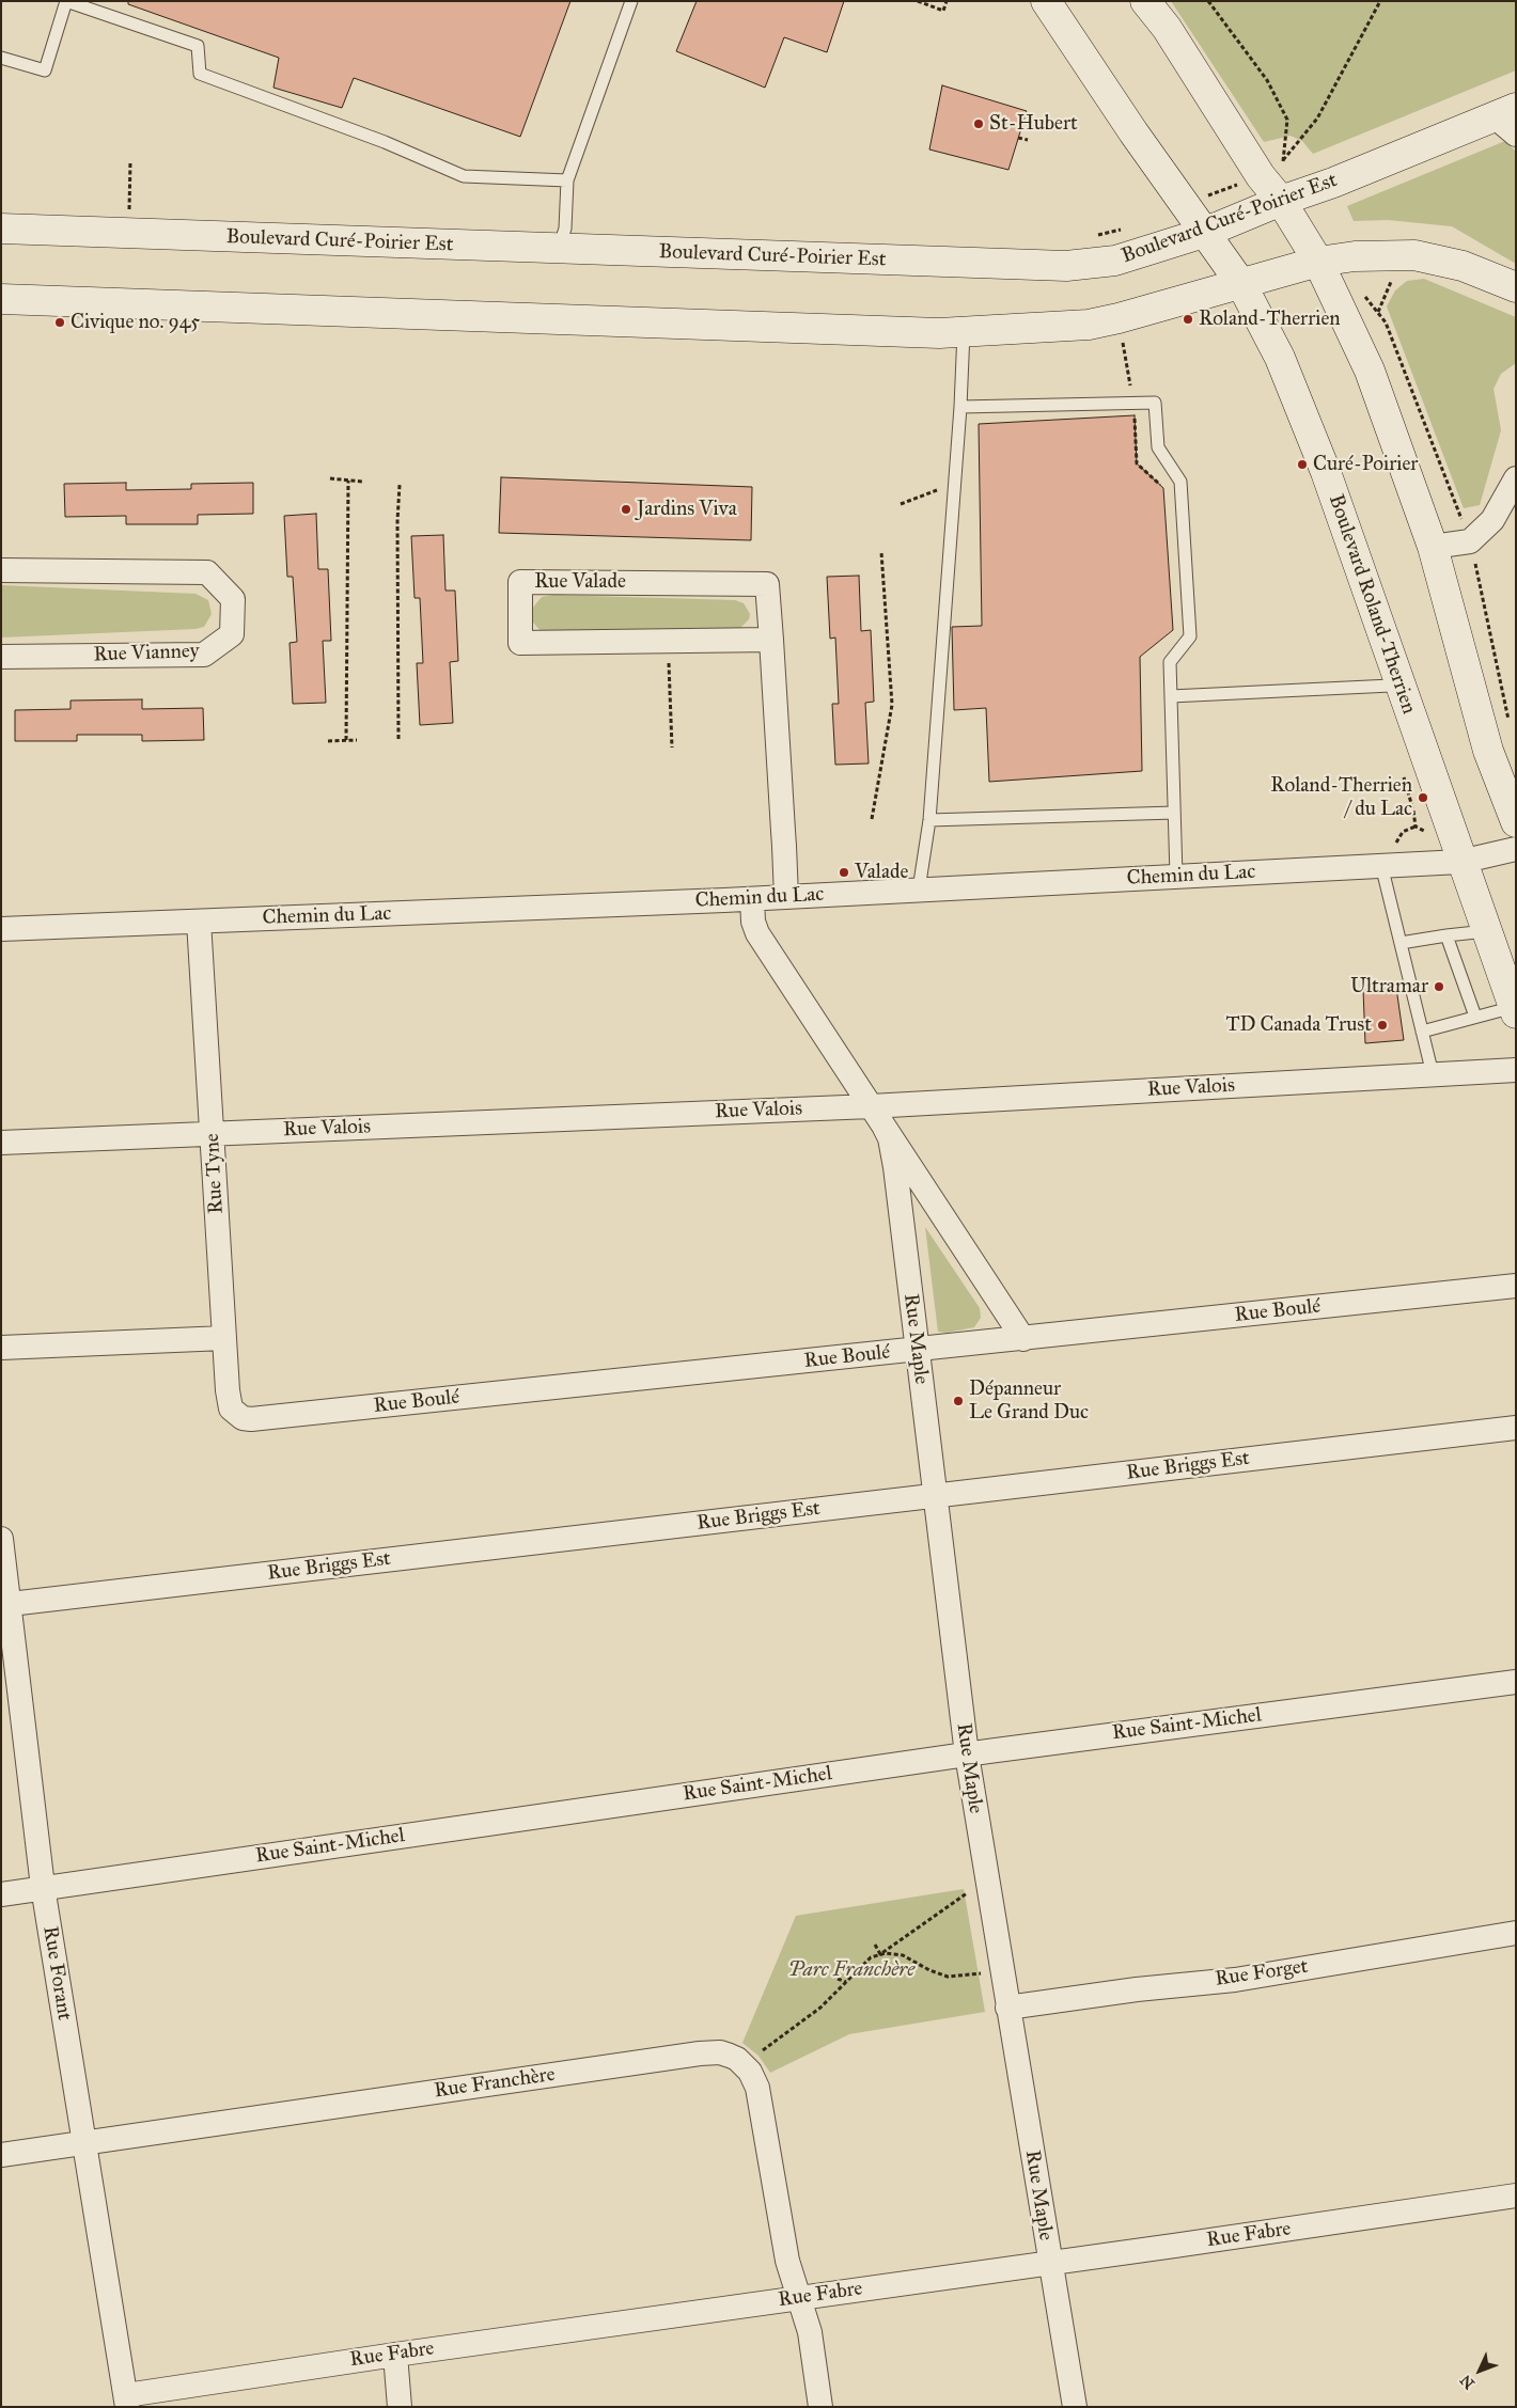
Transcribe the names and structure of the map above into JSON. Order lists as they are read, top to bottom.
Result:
{
  "streets": {
    "main road": ["Boulevard Curé-Poirier Est", "Boulevard Roland-Therrien"],
    "street": [
      "Rue Valade",
      "Rue Vianney",
      "Chemin du Lac",
      "Rue Valois",
      "Rue Tyne",
      "Rue Boulé",
      "Rue Maple",
      "Rue Briggs Est",
      "Rue Saint-Michel",
      "Rue Forant",
      "Rue Forget",
      "Rue Franchère",
      "Rue Fabre"
    ]
  },
  "crossings": [
    ["Boulevard Curé-Poirier Est", "Boulevard Roland-Therrien"],
    ["Rue Valade", "Chemin du Lac"],
    ["Boulevard Roland-Therrien", "Chemin du Lac"],
    ["Chemin du Lac", "Rue Tyne"],
    ["Chemin du Lac", "Rue Maple"],
    ["Rue Valois", "Rue Tyne"],
    ["Rue Valois", "Rue Maple"],
    ["Rue Tyne", "Rue Boulé"],
    ["Rue Boulé", "Rue Maple"],
    ["Rue Maple", "Rue Briggs Est"],
    ["Rue Maple", "Rue Saint-Michel"],
    ["Rue Maple", "Rue Forget"],
    ["Rue Maple", "Rue Fabre"],
    ["Rue Briggs Est", "Rue Forant"],
    ["Rue Saint-Michel", "Rue Forant"],
    ["Rue Forant", "Rue Franchère"],
    ["Rue Forant", "Rue Fabre"],
    ["Rue Franchère", "Rue Fabre"]
  ],
  "parks": ["Parc Franchère"],
  "places": [
    "St-Hubert",
    "Roland-Therrien",
    "Civique no. 945",
    "Curé-Poirier",
    "Jardins Viva",
    "Roland-Therrien / du Lac",
    "Valade",
    "Ultramar",
    "TD Canada Trust",
    "Dépanneur Le Grand Duc"
  ],
  "north": "bottom left"
}
